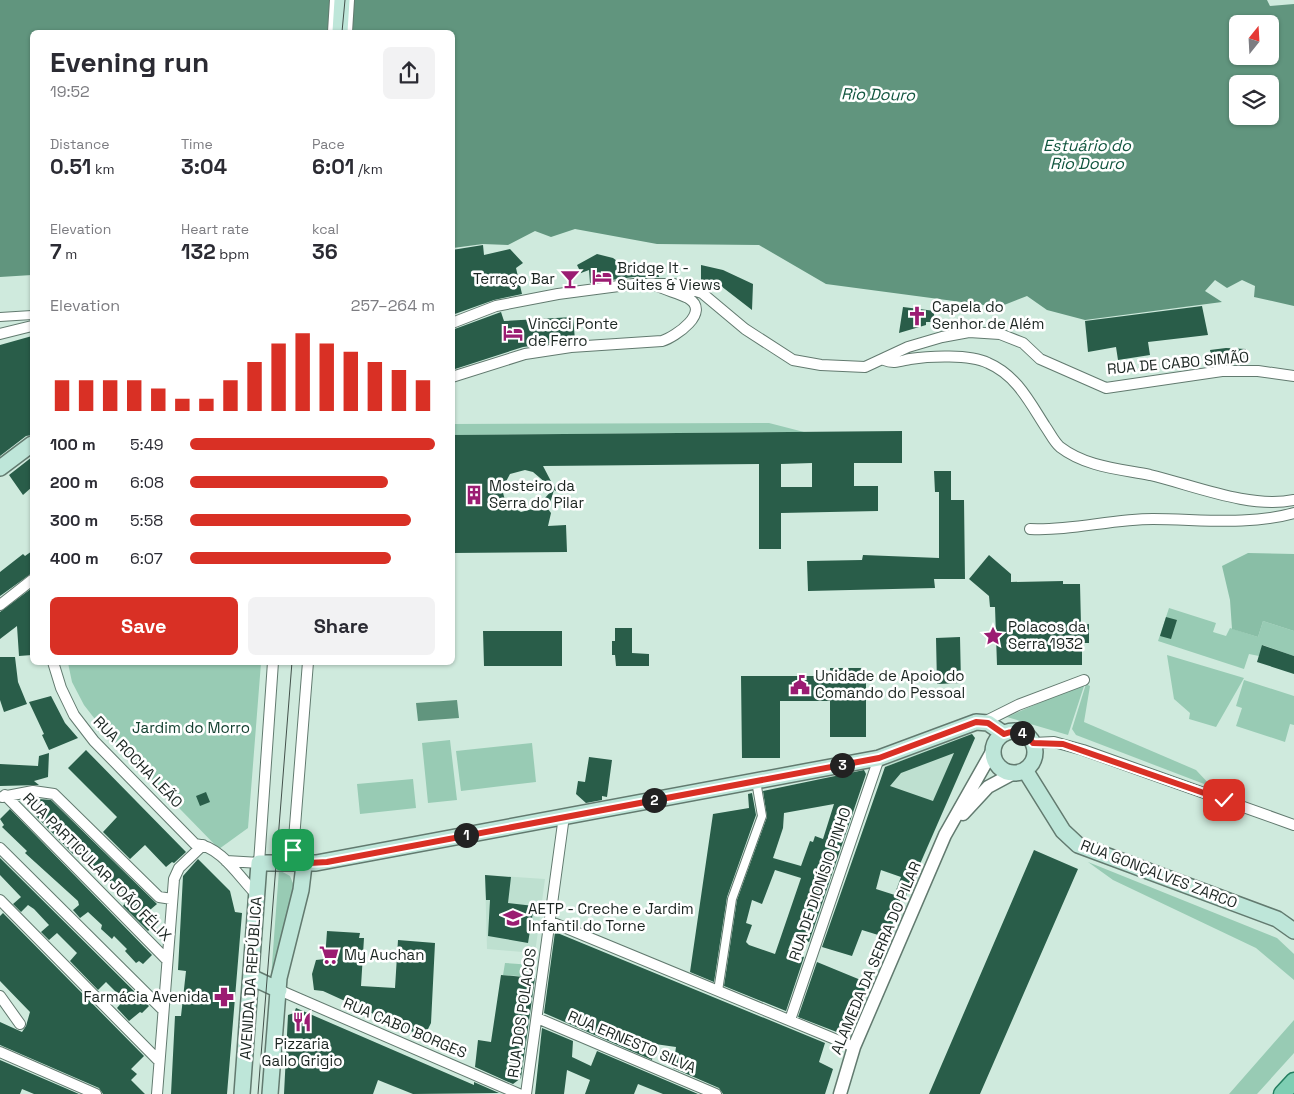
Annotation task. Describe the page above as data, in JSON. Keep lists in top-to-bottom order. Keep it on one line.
{"streets":{"main road":["RUA GONÇALVES ZARCO","AVENIDA DA REPÚBLICA"],"street":["RUA DE CABO SIMÃO","RUA ROCHA LEÃO","RUA PARTICULAR JOÃO FÉLIX","RUA DE DIONÍSIO PINHO","ALAMEDA DA SERRA DO PILAR","RUA DOS POLACOS","RUA CABO BORGES","RUA ERNESTO SILVA"]},"crossings":[["RUA ROCHA LEÃO","RUA PARTICULAR JOÃO FÉLIX"],["RUA ROCHA LEÃO","AVENIDA DA REPÚBLICA"],["RUA GONÇALVES ZARCO","ALAMEDA DA SERRA DO PILAR"],["AVENIDA DA REPÚBLICA","RUA CABO BORGES"],["RUA DOS POLACOS","RUA ERNESTO SILVA"]],"water":["Rio Douro","Estuário do Rio Douro"],"parks":["Jardim do Morro"],"places":{"hotel":["Bridge It - Suites & Views","Vincci Ponte de Ferro"],"bar":["Terraço Bar"],"church":["Capela do Senhor de Além"],"building":["Mosteiro da Serra do Pilar"],"place":["Polacos da Serra 1932"],"public building":["Unidade de Apoio do Comando do Pessoal"],"school or university":["AETP - Creche e Jardim Infantil do Torne"],"supermarket":["My Auchan"],"pharmacy":["Farmácia Avenida"],"restaurant":["Pizzaria Gallo Grigio"]},"north":"top","page":{"heading":["Evening run","19:52"],"stats":[["Distance","0.51 km"],["Time","3:04"],["Pace","6:01 /km"],["Elevation","7 m"],["Heart rate","132 bpm"],["kcal","36"]],"chart":["Elevation","257–264 m"],"list":[{"name":"100 m","note":"5:49"},{"name":"200 m","note":"6:08"},{"name":"300 m","note":"5:58"},{"name":"400 m","note":"6:07"}],"buttons":["Save","Share"],"pins":["4","3","2","1"]}}
